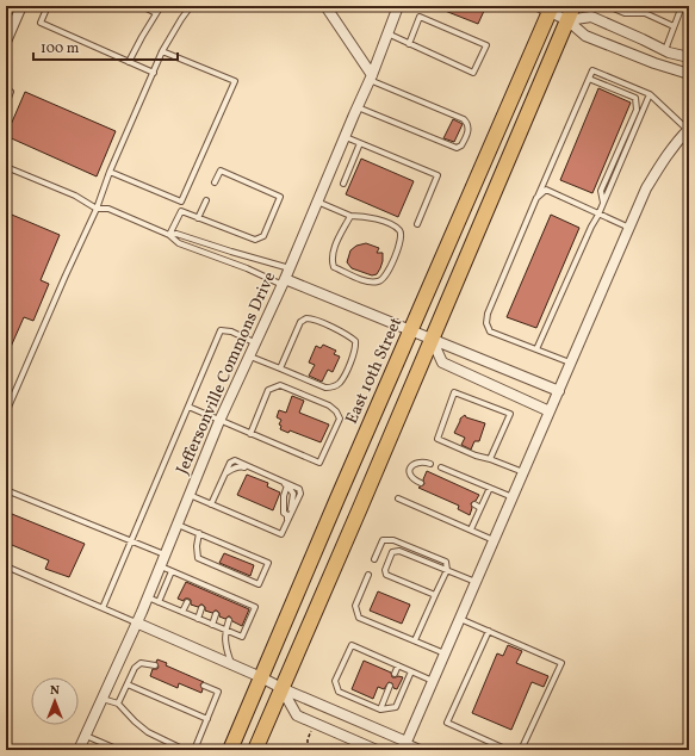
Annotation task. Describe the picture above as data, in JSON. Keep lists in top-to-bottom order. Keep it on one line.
{"streets":{"main road":["East 10th Street"],"street":["Jeffersonville Commons Drive"]},"scale_bar":"100 m","north":"top"}
